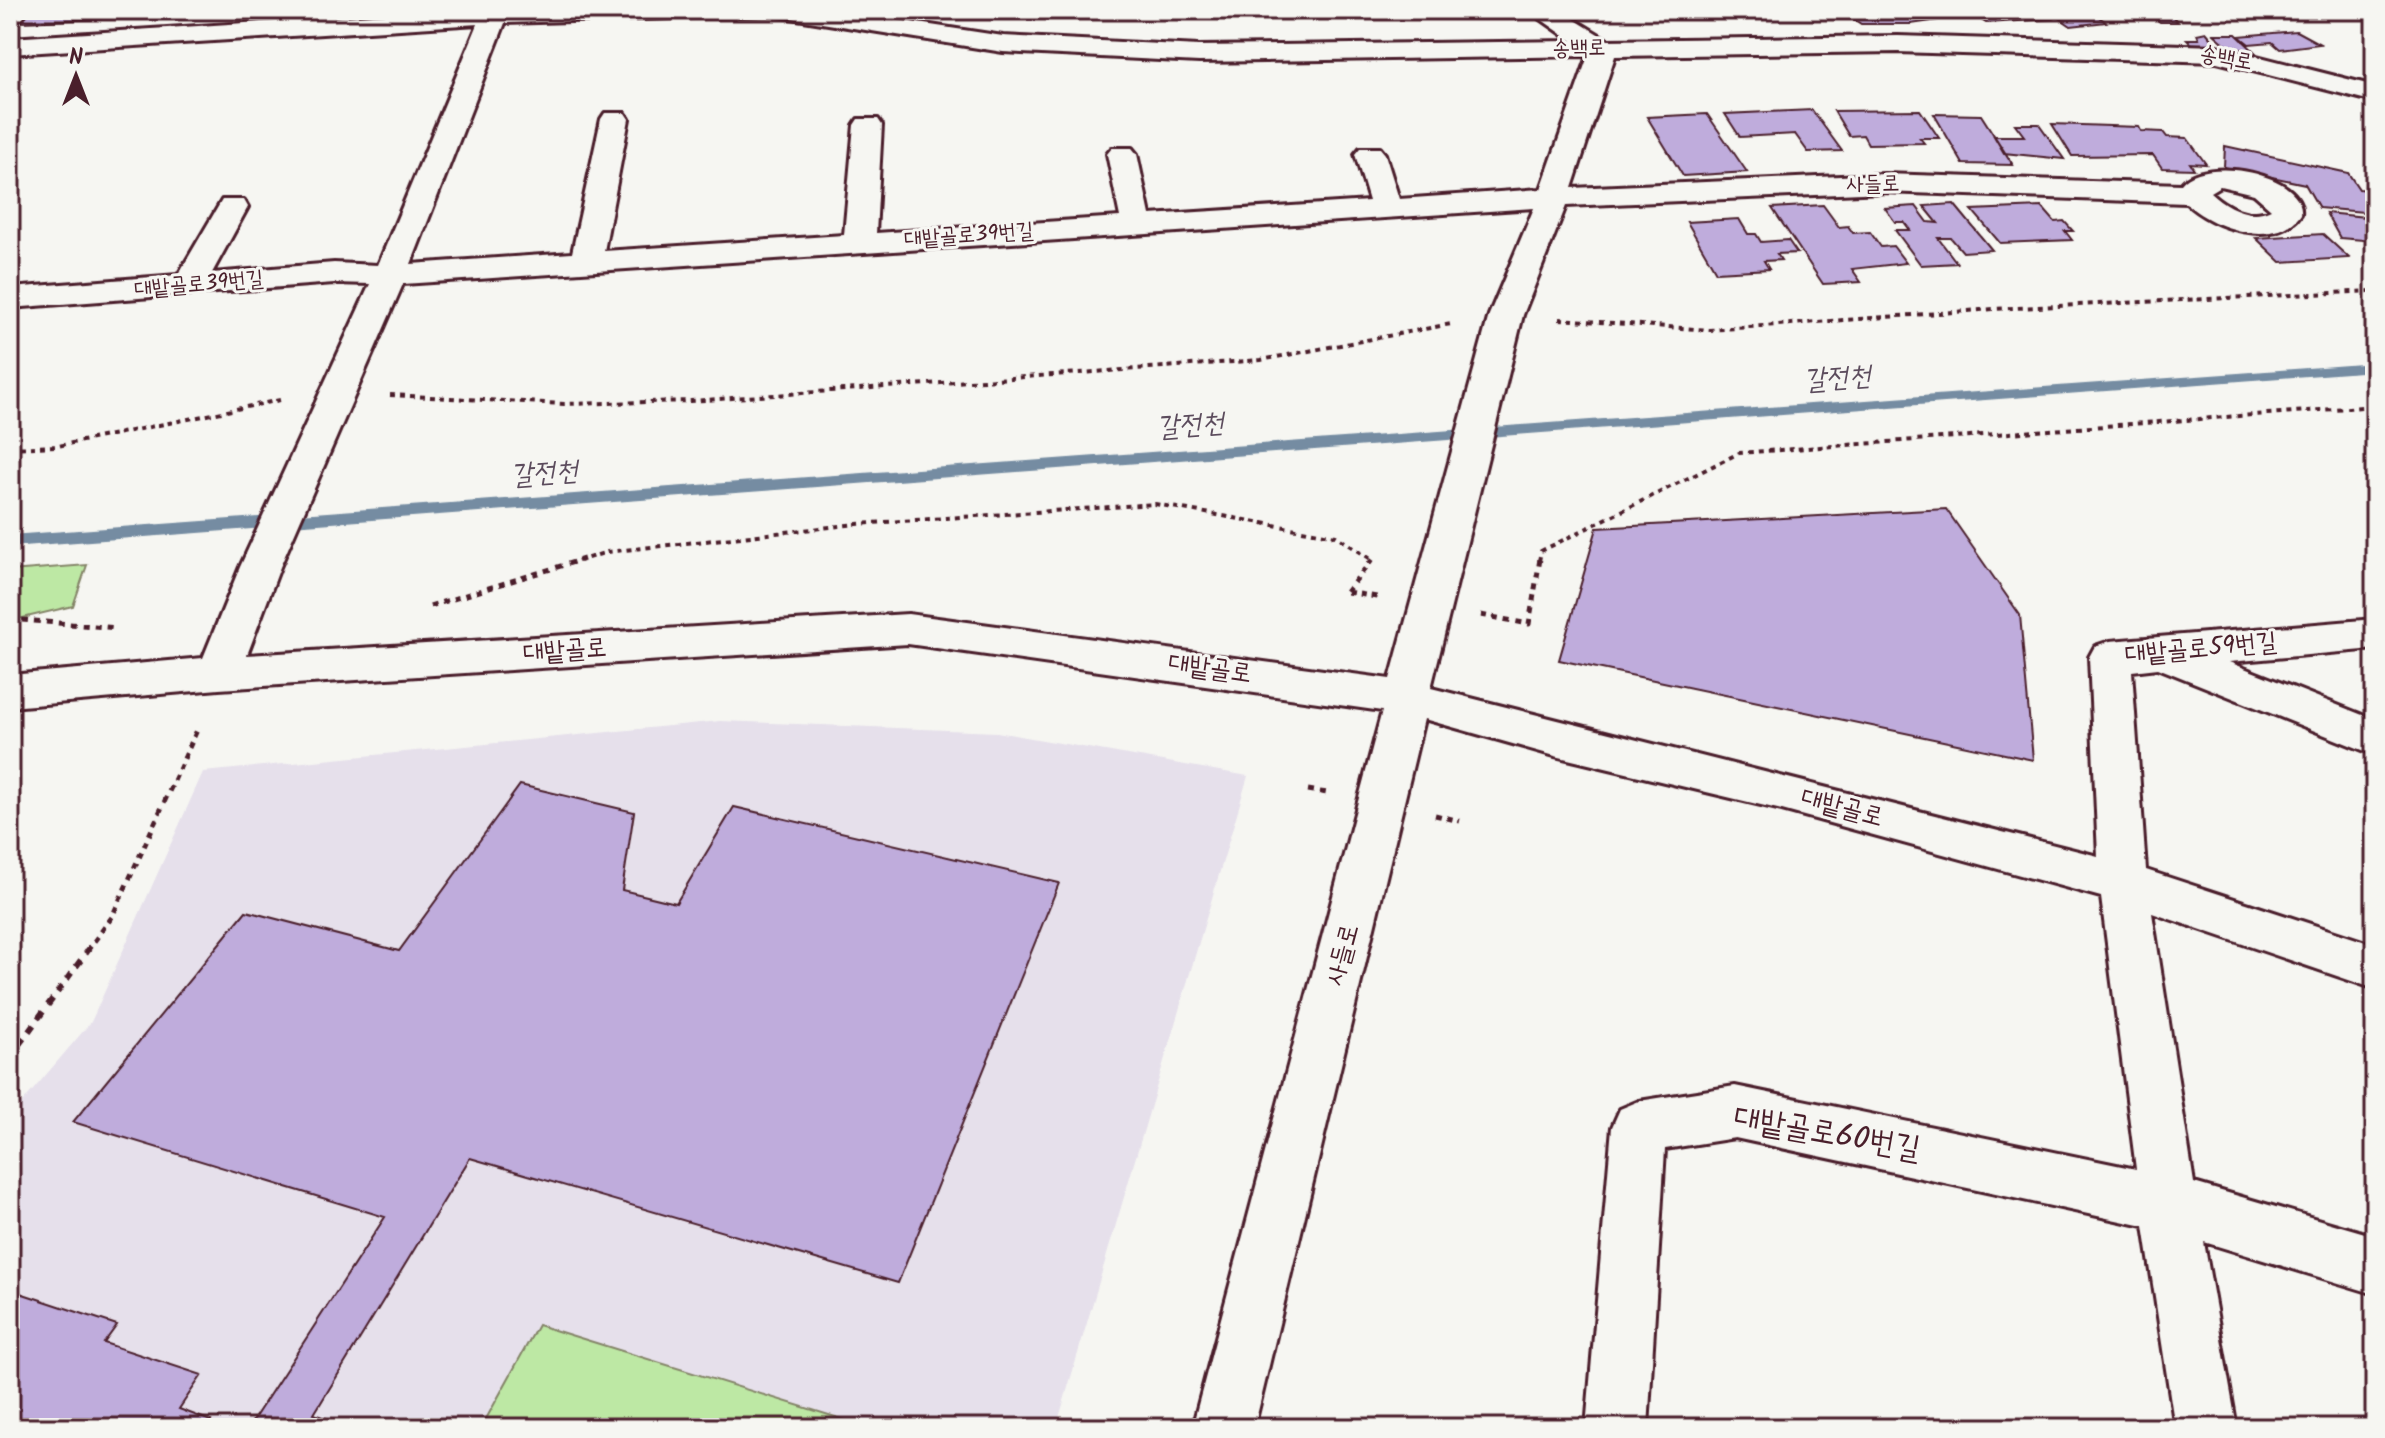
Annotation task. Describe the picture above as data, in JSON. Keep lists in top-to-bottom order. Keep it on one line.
{"streets":{"street":["송백로","사들로","대밭골로39번길","대밭골로59번길","대밭골로","대밭골로60번길"]},"crossings":[["사들로","대밭골로39번길"],["사들로","대밭골로"],["대밭골로59번길","대밭골로"]],"water":["갈전천"],"north":"top"}
